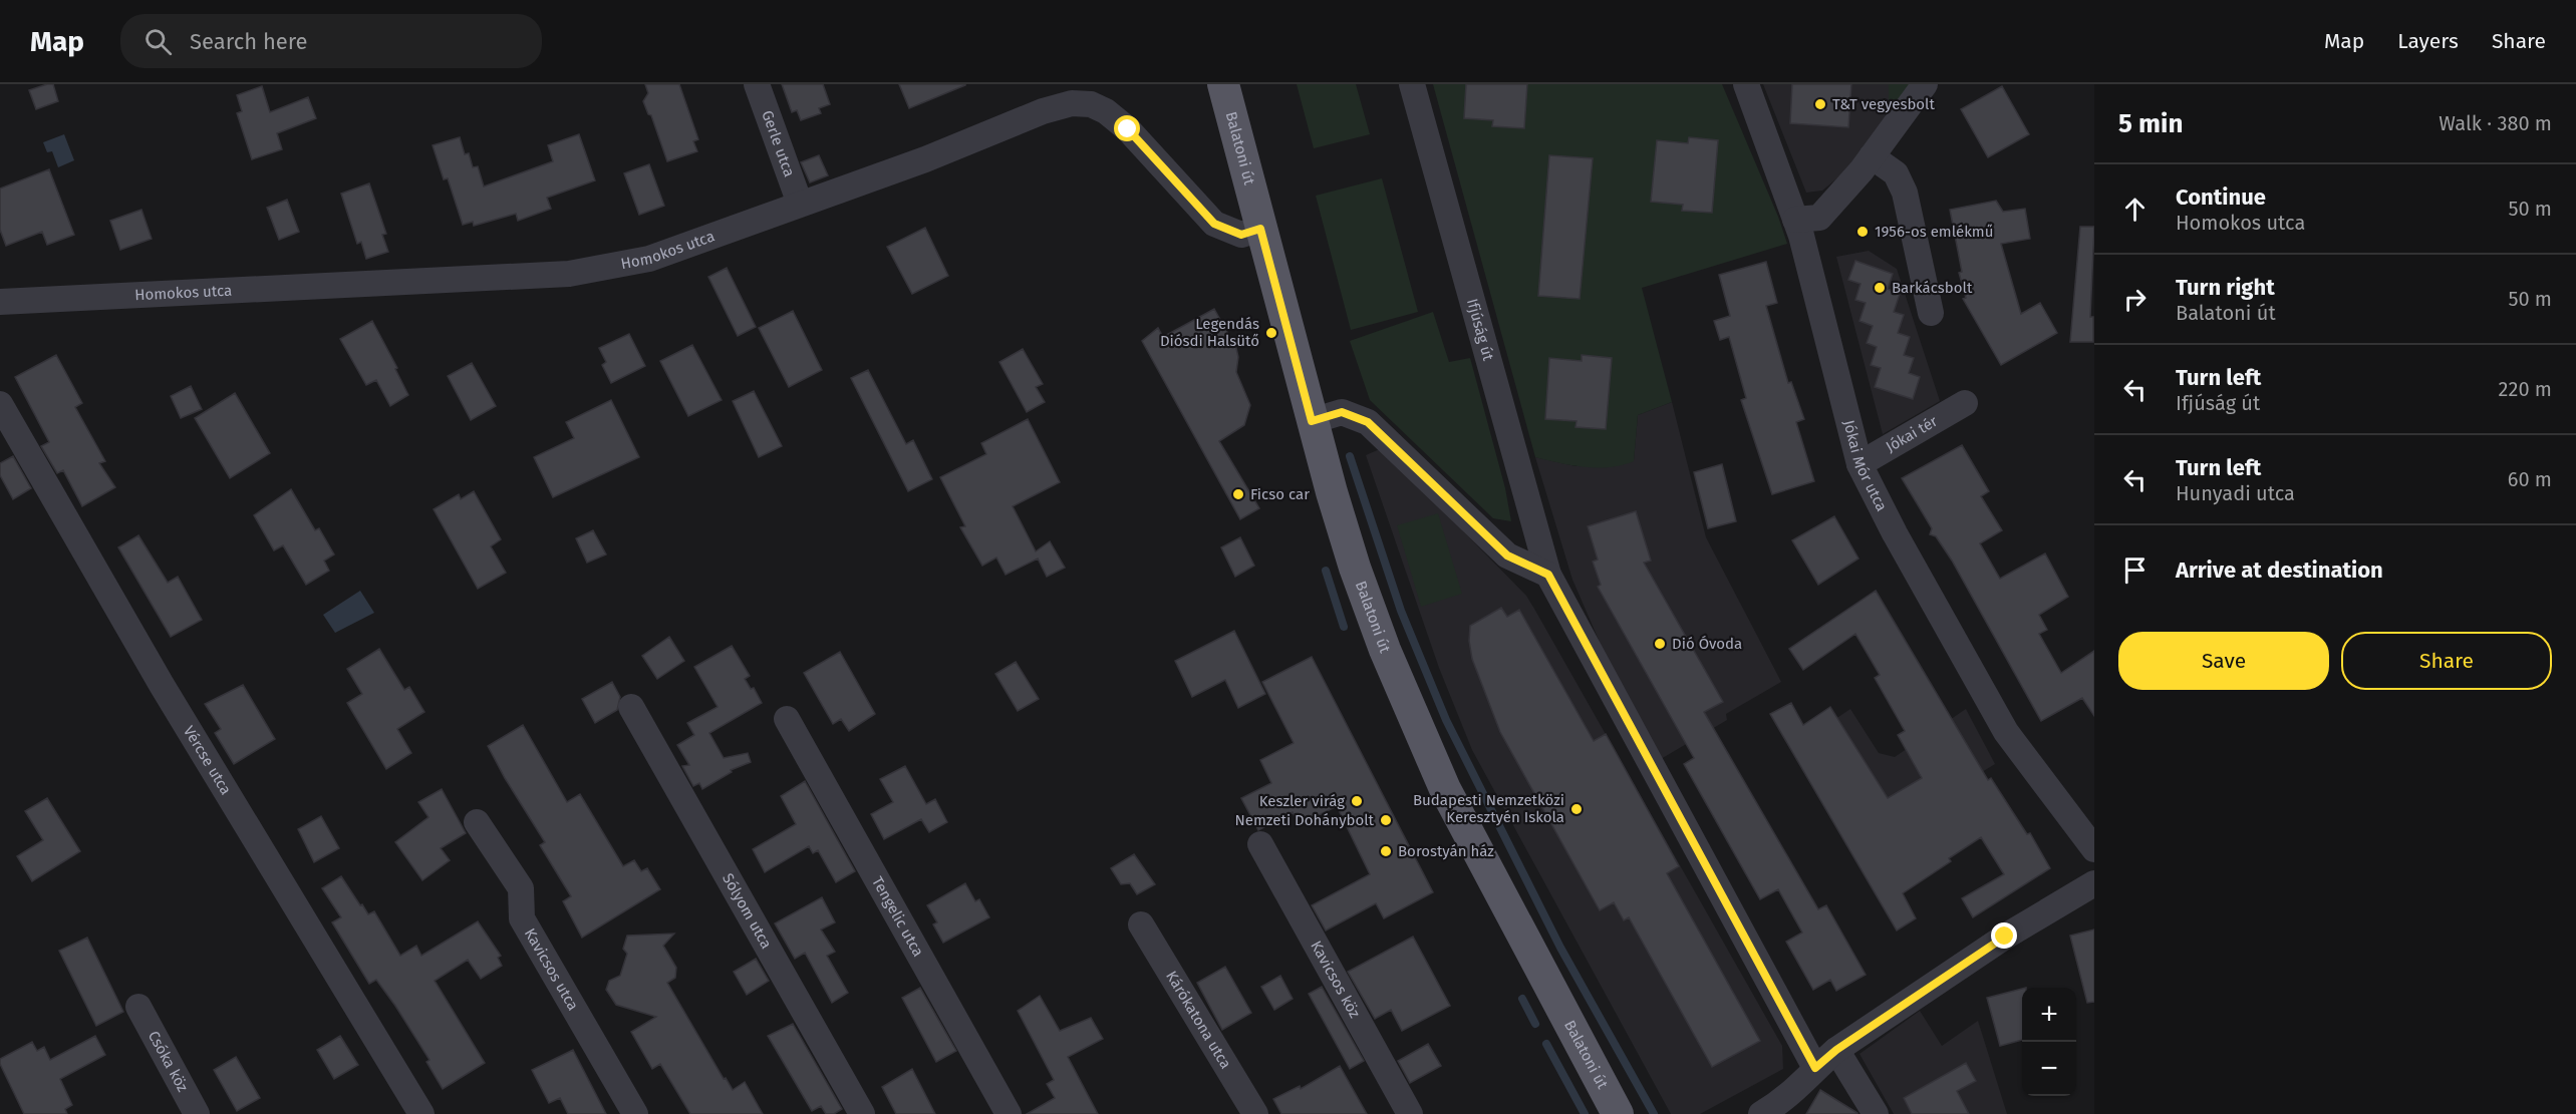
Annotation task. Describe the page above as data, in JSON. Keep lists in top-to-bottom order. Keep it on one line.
{"streets":{"main road":["Balatoni út"],"street":["Gerle utca","Homokos utca","Ifjúság út","Jókai tér","Jókai Mór utca","Vércse utca","Sólyom utca","Tengelic utca","Kavicsos utca","Kavicsos köz","Kárókatona utca","Csóka köz"]},"crossings":[["Gerle utca","Homokos utca"],["Balatoni út","Homokos utca"],["Jókai tér","Jókai Mór utca"]],"places":["T&T vegyesbolt","1956-os emlékmű","Barkácsbolt","Legendás Diósdi Halsütő","Ficso car","Dió Óvoda","Keszler virág","Budapesti Nemzetközi Keresztyén Iskola","Nemzeti Dohánybolt","Borostyán ház"],"page":{"header":"Map","search":"Search here","nav":["Map","Layers","Share"],"heading":["5 min","Walk · 380 m"],"list":[["Continue","Homokos utca","50 m"],["Turn right","Balatoni út","50 m"],["Turn left","Ifjúság út","220 m"],["Turn left","Hunyadi utca","60 m"],"Arrive at destination"],"buttons":["Save","Share"],"map_buttons":["+","−"]}}
